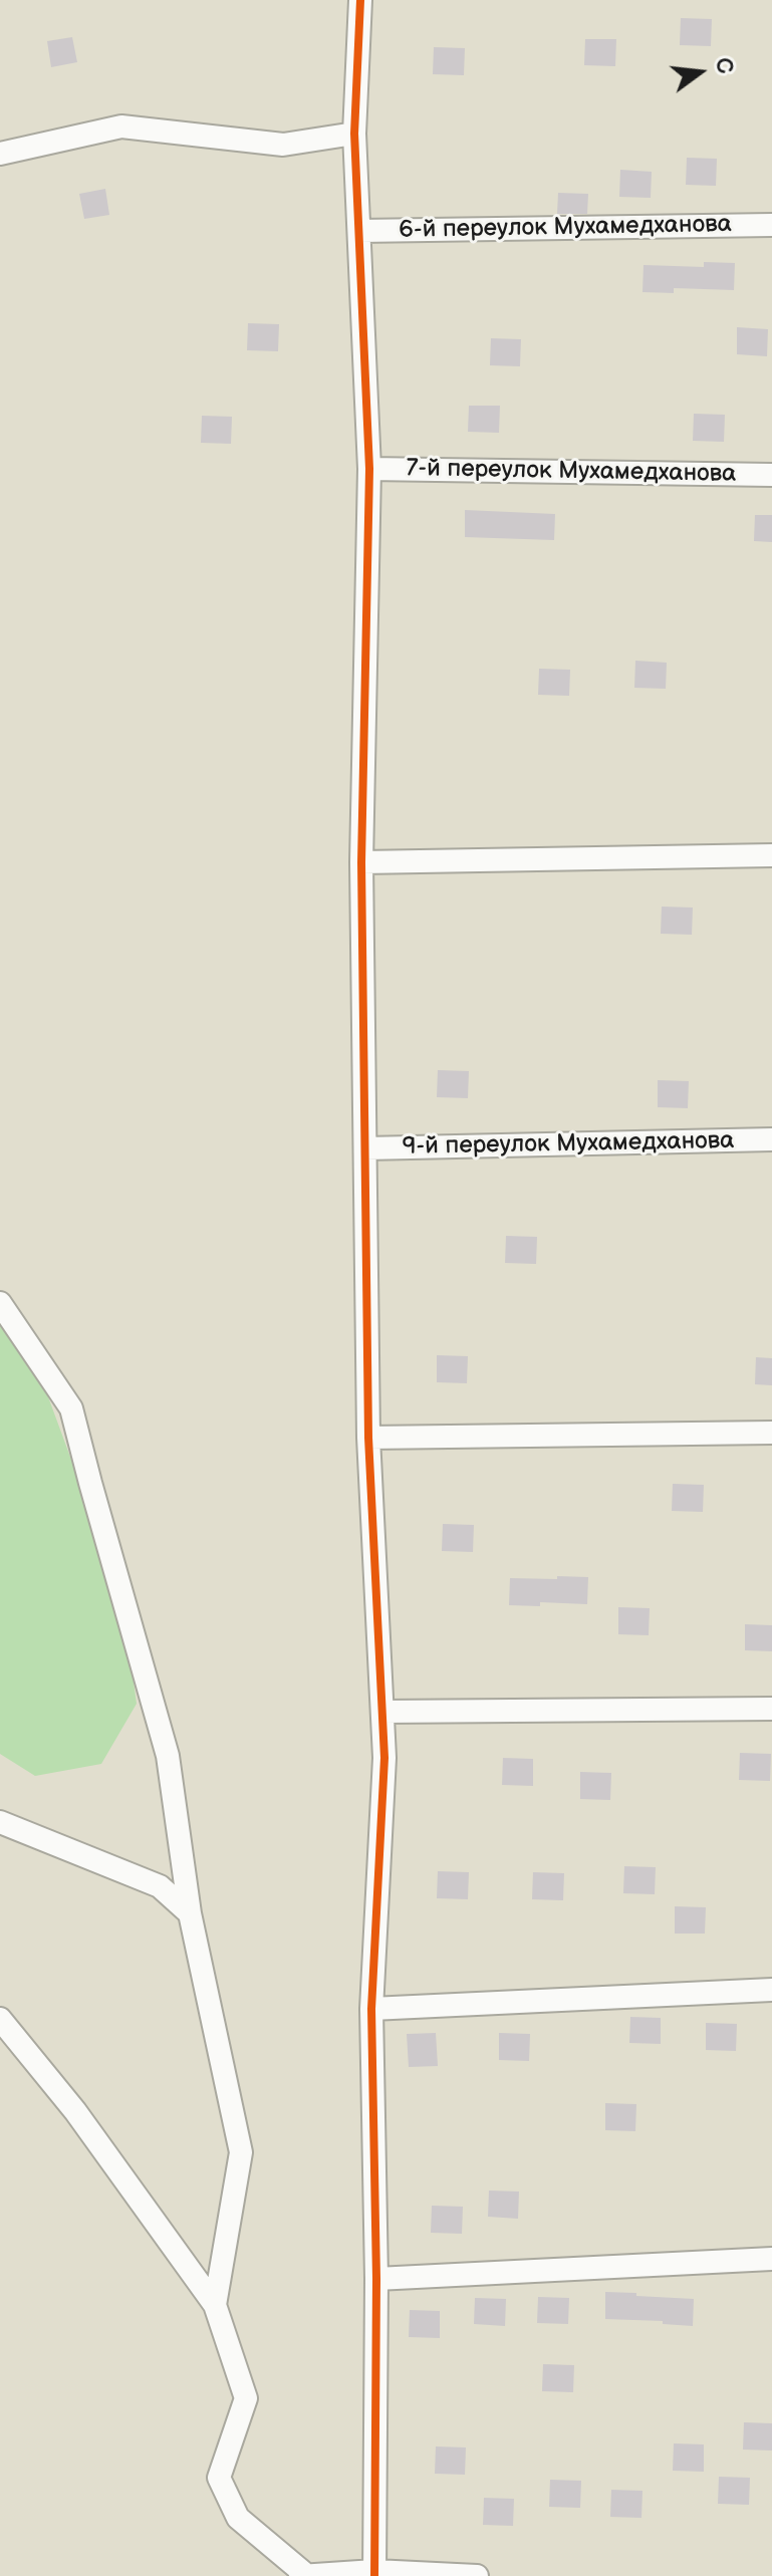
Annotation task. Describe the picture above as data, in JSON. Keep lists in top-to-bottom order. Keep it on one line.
{"streets":{"street":["6-й переулок Мухамедханова","7-й переулок Мухамедханова","9-й переулок Мухамедханова"]},"north":"right"}
